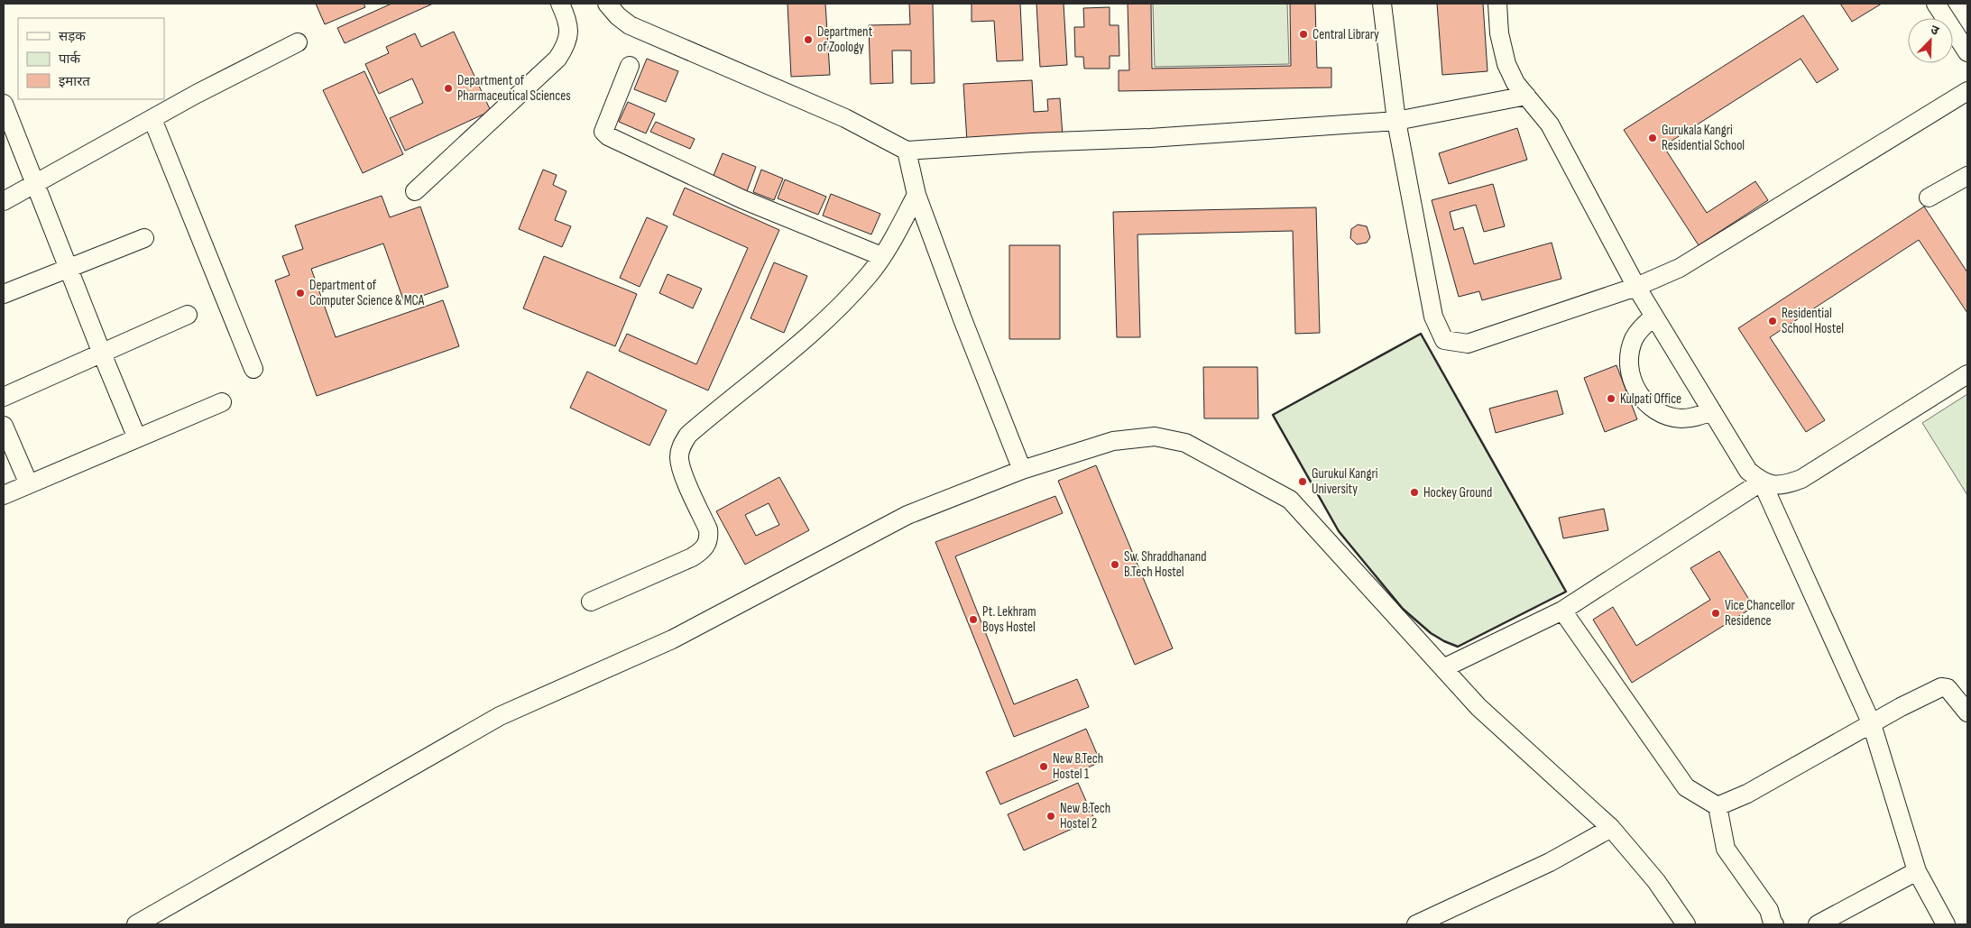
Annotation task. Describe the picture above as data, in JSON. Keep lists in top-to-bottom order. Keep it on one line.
{"places":["Central Library","Department of Zoology","Department of Pharmaceutical Sciences","Gurukala Kangri Residential School","Department of Computer Science & MCA","Residential School Hostel","Kulpati Office","Gurukul Kangri University","Hockey Ground","Sw. Shraddhanand B.Tech Hostel","Vice Chancellor Residence","Pt. Lekhram Boys Hostel","New B.Tech Hostel 1","New B.Tech Hostel 2"],"legend":["सड़क","पार्क","इमारत"],"north":"top right"}
